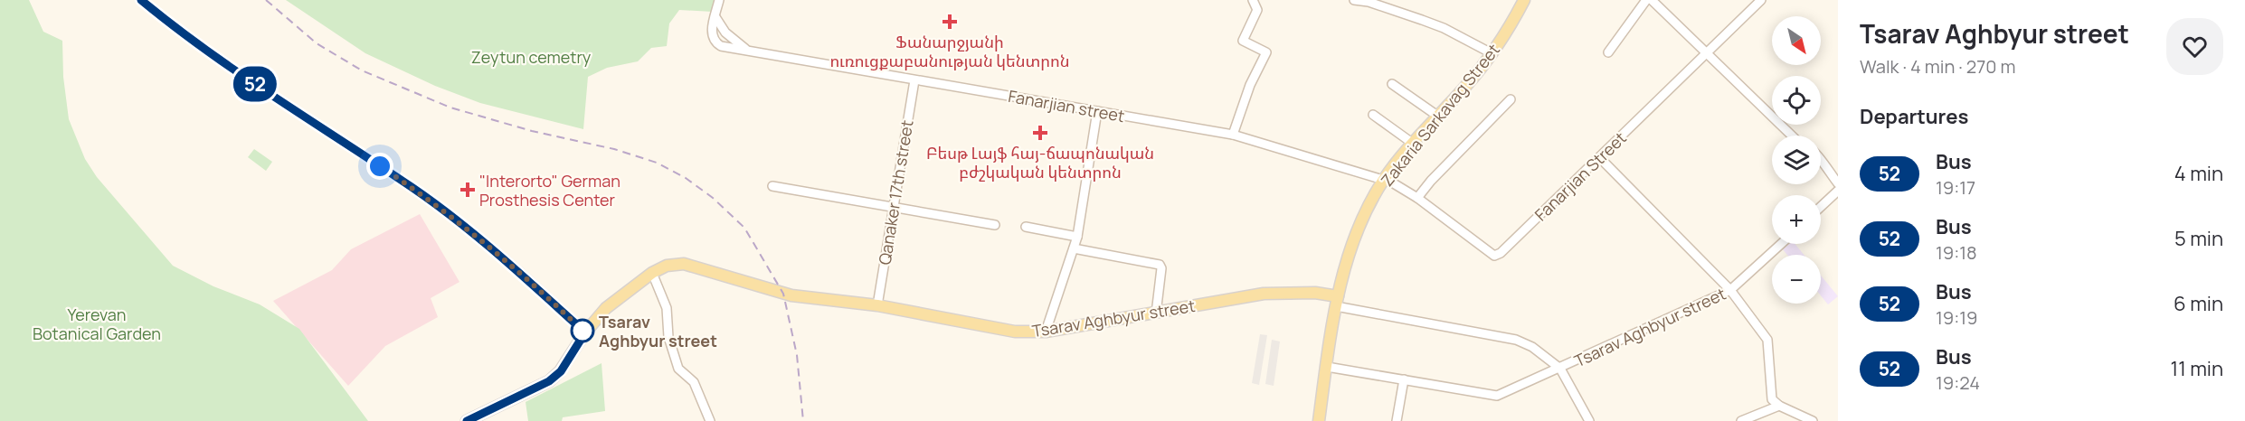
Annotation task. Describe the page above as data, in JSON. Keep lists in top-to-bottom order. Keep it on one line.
{"streets":{"main road":["Zakaria Sarkavag Street","Tsarav Aghbyur street"],"street":["Fanarjian street","Fanarjian Street","Qanaker 17th street"]},"crossings":[["Fanarjian street","Zakaria Sarkavag Street"],["Fanarjian street","Fanarjian Street"],["Fanarjian street","Qanaker 17th street"],["Zakaria Sarkavag Street","Fanarjian Street"],["Zakaria Sarkavag Street","Tsarav Aghbyur street"],["Qanaker 17th street","Tsarav Aghbyur street"]],"parks":["Zeytun cemetry","Yerevan Botanical Garden"],"places":{"health":["Ֆանարջյանի ուռուցքաբանության կենտրոն","Բեսթ Լայֆ հայ-ճապոնական բժշկական կենտրոն","\"Interorto\" German Prosthesis Center"],"other":["Tsarav Aghbyur street"]},"lines":["bus line 52"],"north":"bottom right","page":{"on_map":"52","heading":[["Tsarav Aghbyur street","Walk · 4 min · 270 m"],"Departures"],"map_buttons":["+","−"],"list":[{"mark":"52","name":"Bus","note":"19:17","value":"4 min"},{"mark":"52","name":"Bus","note":"19:18","value":"5 min"},{"mark":"52","name":"Bus","note":"19:19","value":"6 min"},{"mark":"52","name":"Bus","note":"19:24","value":"11 min"}]}}
